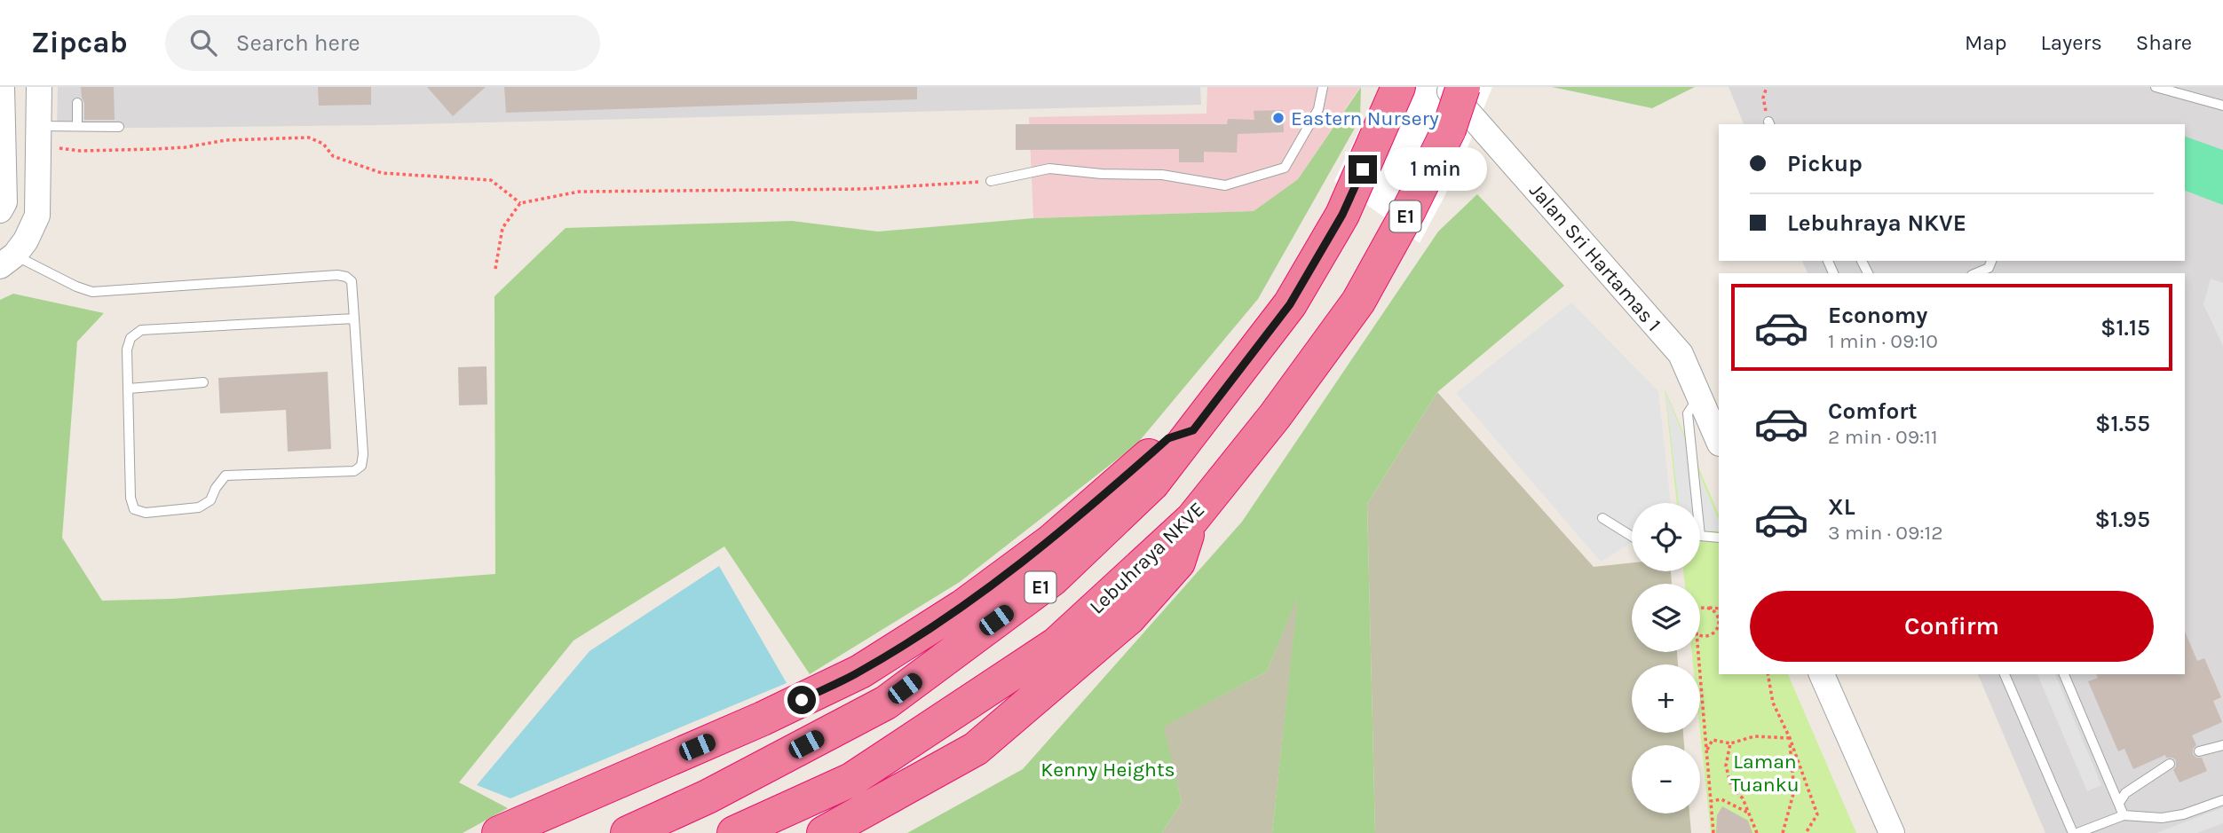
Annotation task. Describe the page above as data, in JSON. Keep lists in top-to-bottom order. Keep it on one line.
{"streets":{"highway":["E1","Lebuhraya NKVE"],"street":["Jalan Sri Hartamas 1"]},"parks":["Laman Tuanku","Kenny Heights"],"places":["Eastern Nursery"],"page":{"header":"Zipcab","search":"Search here","nav":["Map","Layers","Share"],"banner":["Pickup","Lebuhraya NKVE"],"bubble":"1 min","list":[{"name":"Economy","note":"1 min · 09:10","value":"$1.15"},{"name":"Comfort","note":"2 min · 09:11","value":"$1.55"},{"name":"XL","note":"3 min · 09:12","value":"$1.95"}],"map_buttons":["+","−"],"buttons":"Confirm"}}
